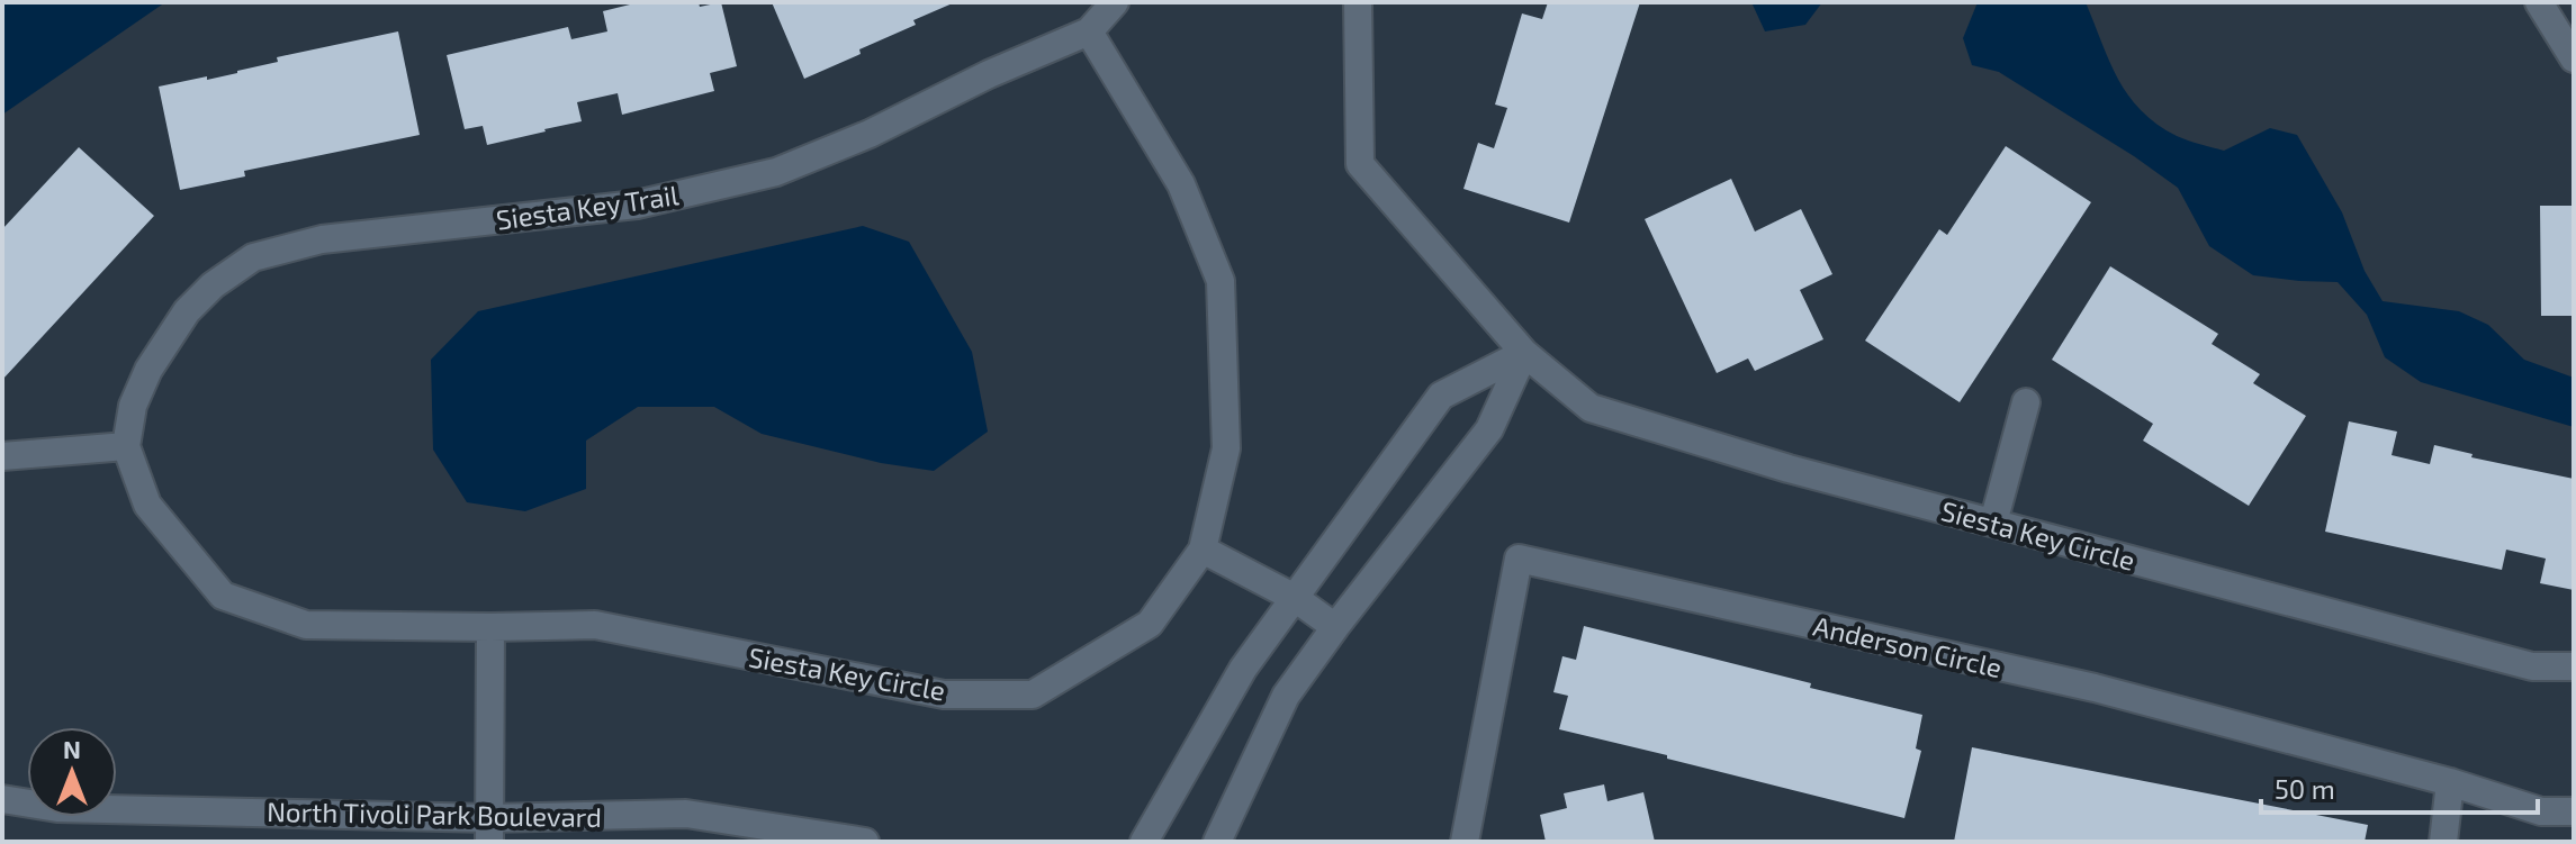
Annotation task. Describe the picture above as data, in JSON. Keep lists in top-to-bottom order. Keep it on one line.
{"streets":{"street":["Siesta Key Trail","Siesta Key Circle","Anderson Circle","North Tivoli Park Boulevard"]},"crossings":[["Siesta Key Trail","Siesta Key Circle"]],"scale_bar":"50 m","north":"top"}
